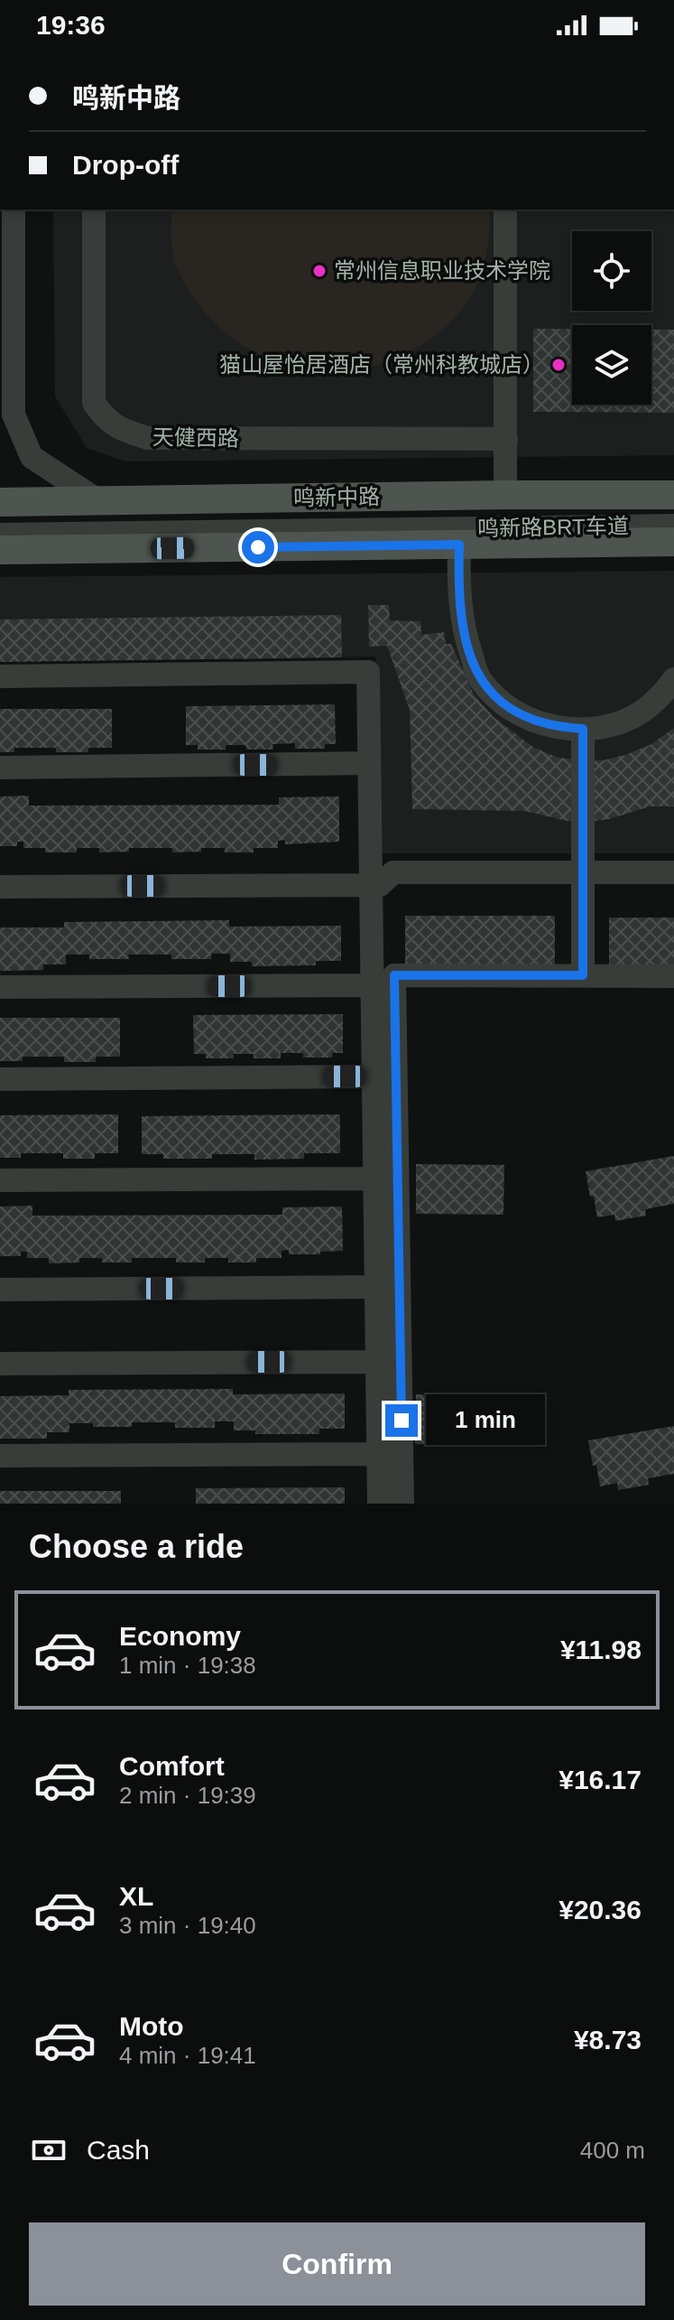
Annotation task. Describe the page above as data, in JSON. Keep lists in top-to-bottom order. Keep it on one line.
{"streets":{"main road":["鸣新中路"],"street":["天健西路","鸣新路BRT车道"]},"places":["常州信息职业技术学院","猫山屋怡居酒店（常州科教城店）"],"page":{"status":"19:36","banner":["鸣新中路","Drop-off"],"bubble":"1 min","heading":"Choose a ride","list":[{"name":"Economy","note":"1 min · 19:38","value":"¥11.98"},{"name":"Comfort","note":"2 min · 19:39","value":"¥16.17"},{"name":"XL","note":"3 min · 19:40","value":"¥20.36"},{"name":"Moto","note":"4 min · 19:41","value":"¥8.73"}],"pay":["Cash","400 m"],"buttons":"Confirm"}}
